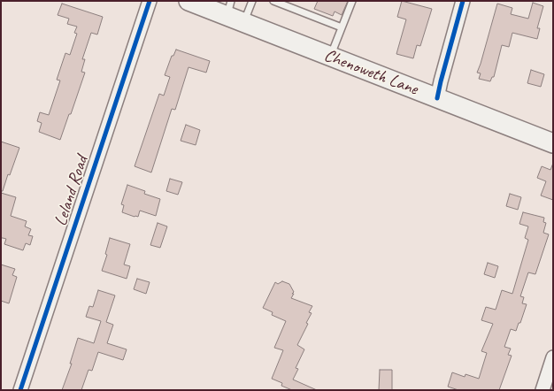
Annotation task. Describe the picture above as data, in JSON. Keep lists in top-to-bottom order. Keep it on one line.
{"streets":{"main road":["Chenoweth Lane"],"street":["Leland Road"]}}
